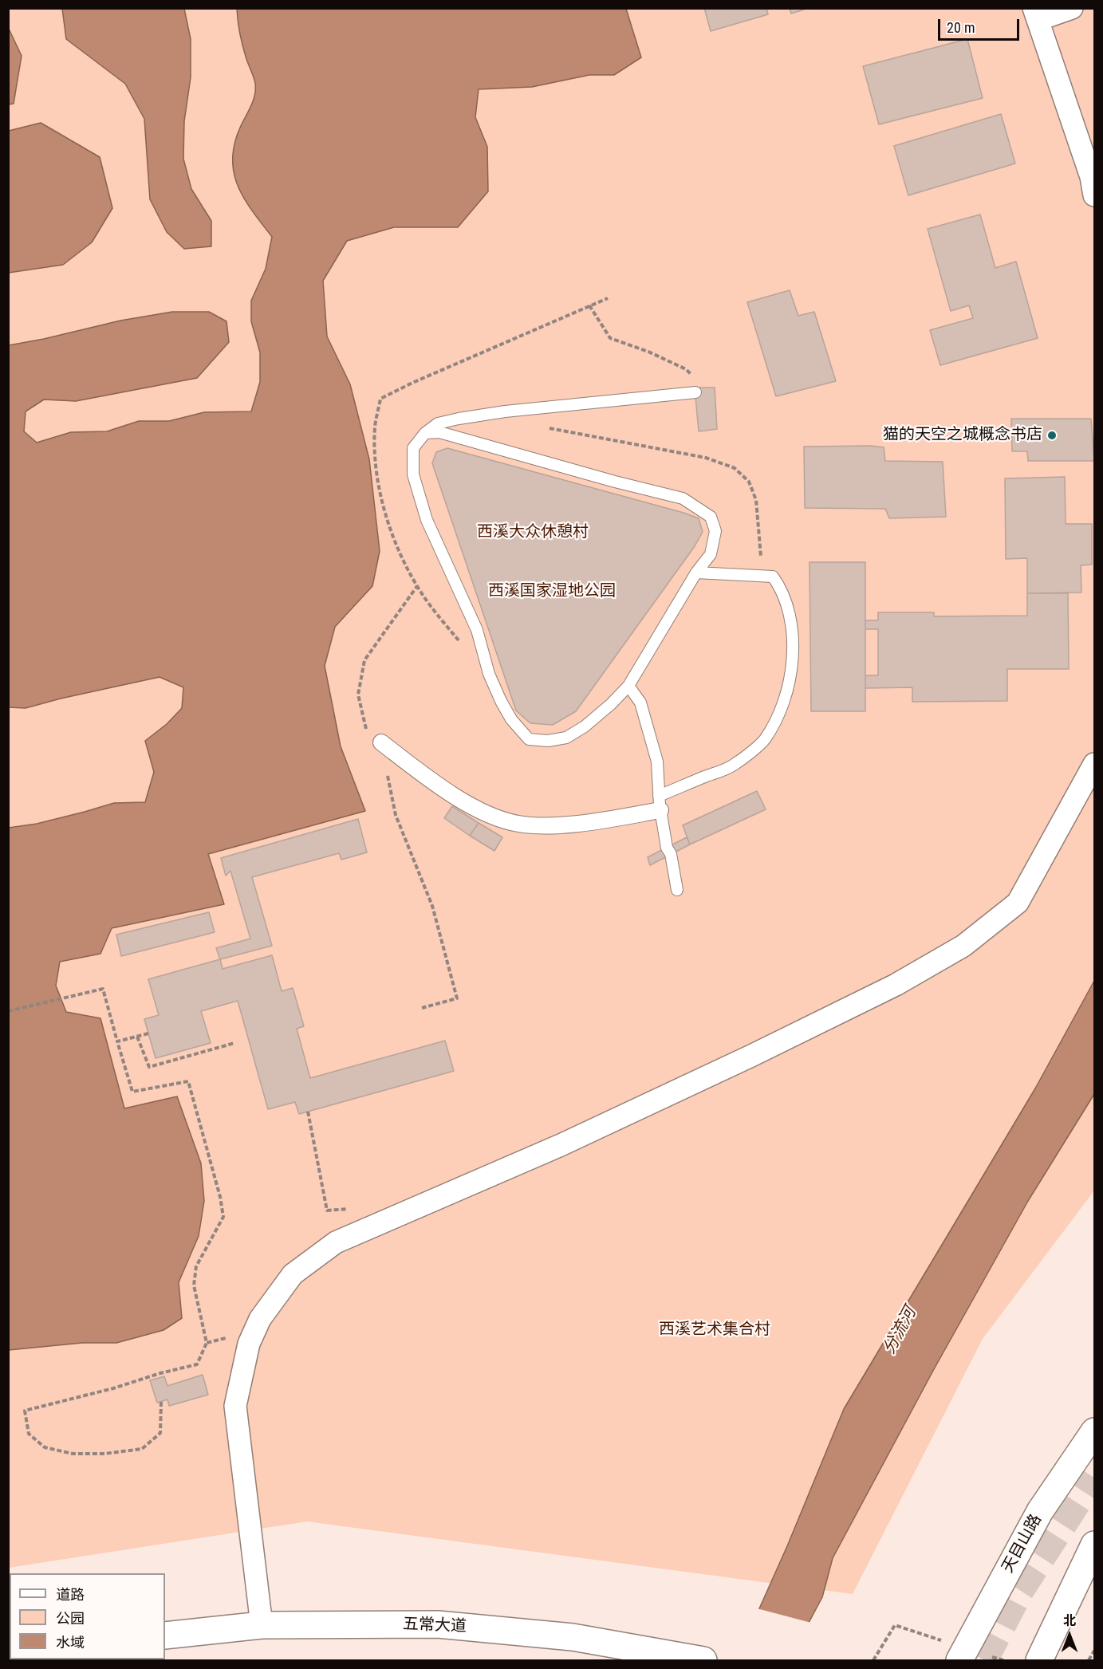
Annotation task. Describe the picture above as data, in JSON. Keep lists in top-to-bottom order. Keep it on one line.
{"streets":{"main road":["天目山路","五常大道"]},"water":["分流河"],"parks":["西溪大众休憩村","西溪国家湿地公园","西溪艺术集合村"],"places":["猫的天空之城概念书店"],"legend":["道路","公园","水域"],"scale_bar":"20 m","north":"top"}
